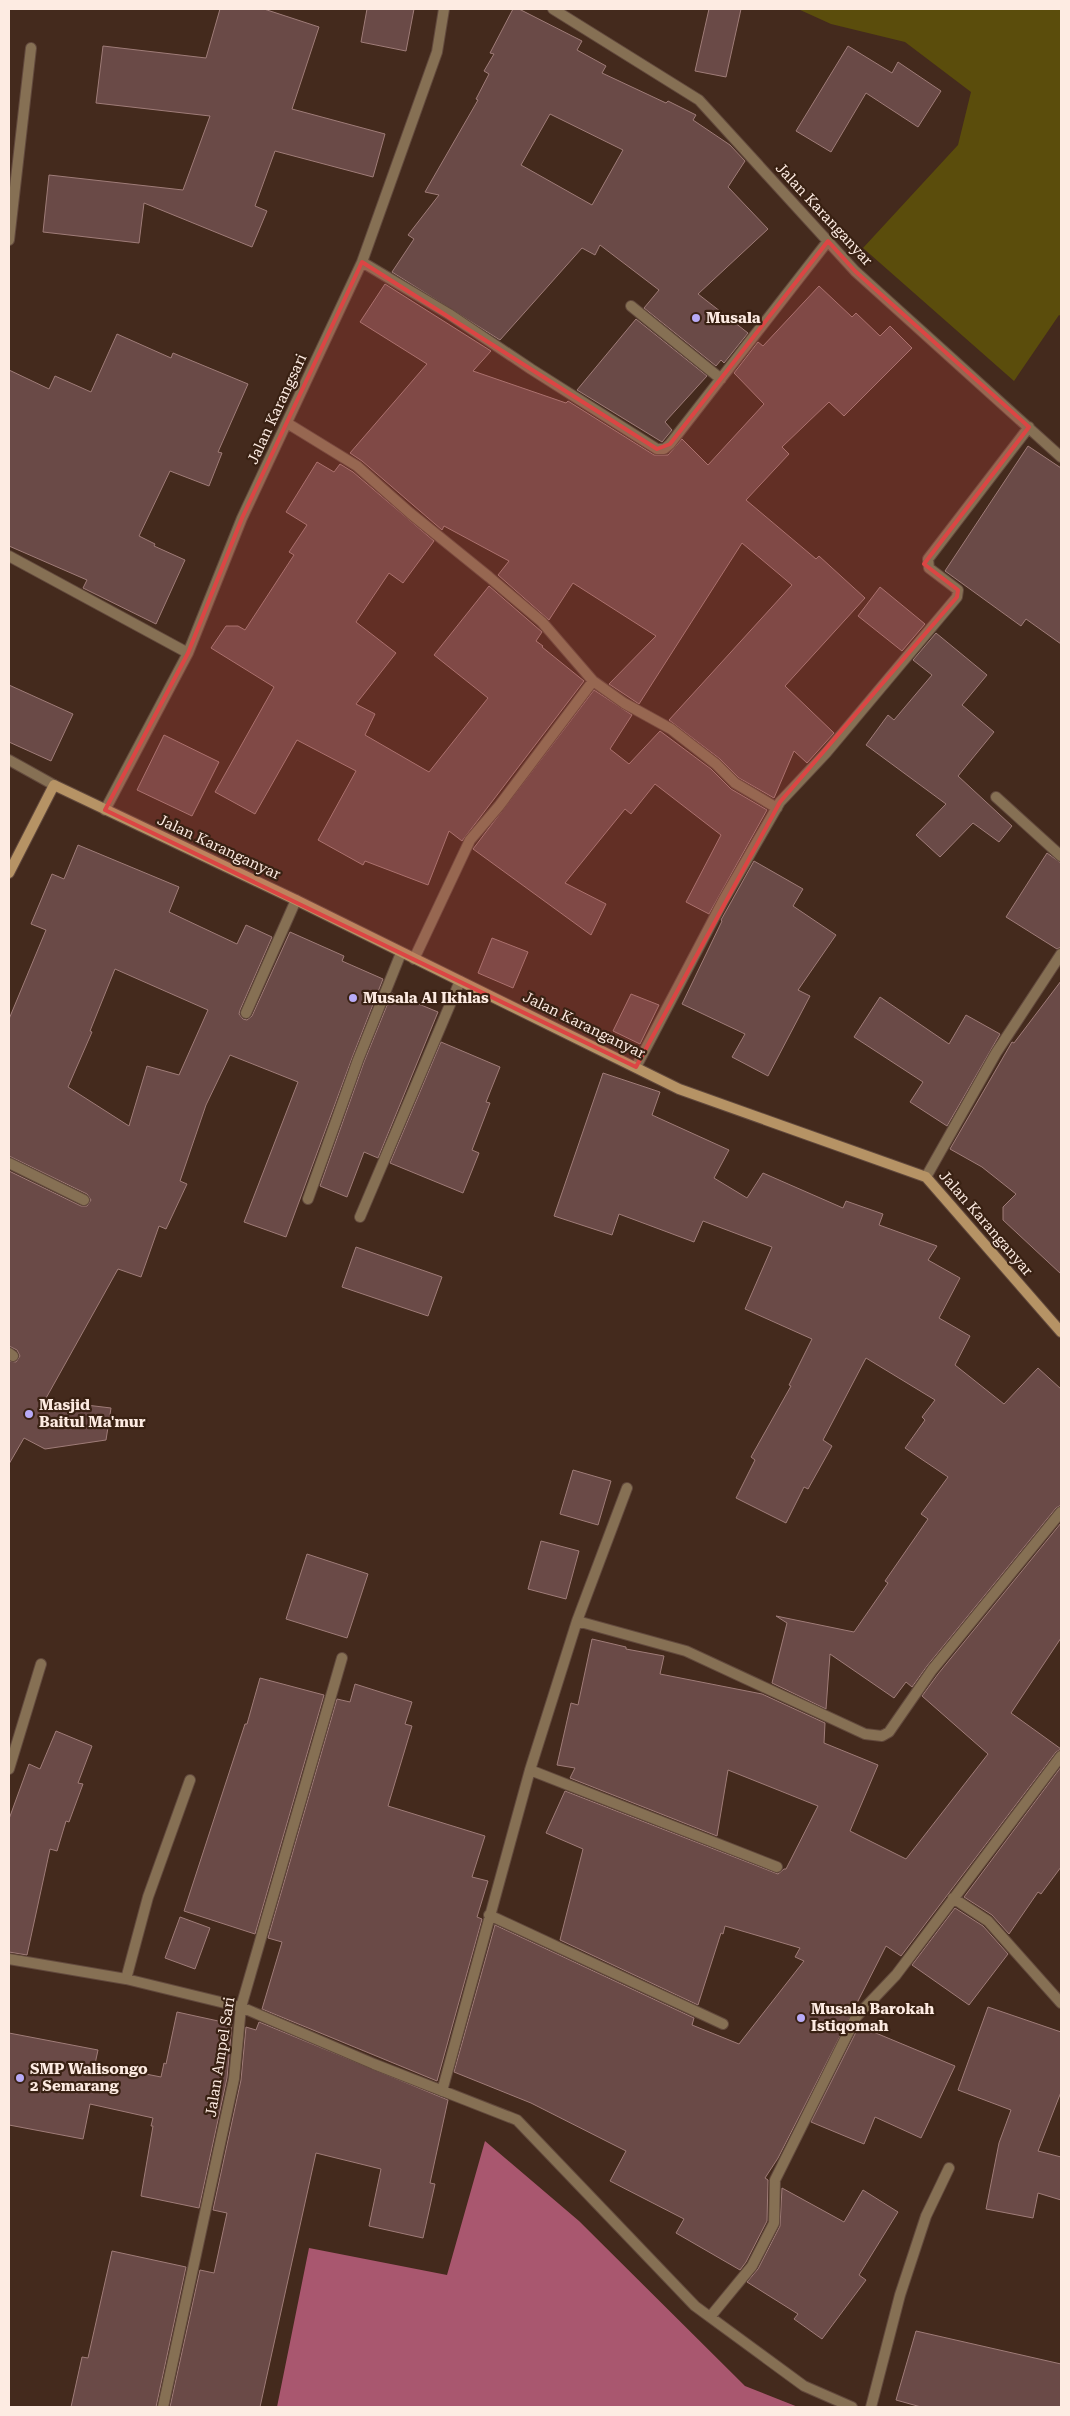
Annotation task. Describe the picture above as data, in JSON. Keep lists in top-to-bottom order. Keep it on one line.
{"streets":{"street":["Jalan Karanganyar","Jalan Karangsari","Jalan Ampel Sari"]},"crossings":[["Jalan Karanganyar","Jalan Karangsari"]],"places":["Musala","Musala Al Ikhlas","Masjid Baitul Ma'mur","Musala Barokah Istiqomah","SMP Walisongo 2 Semarang"]}
